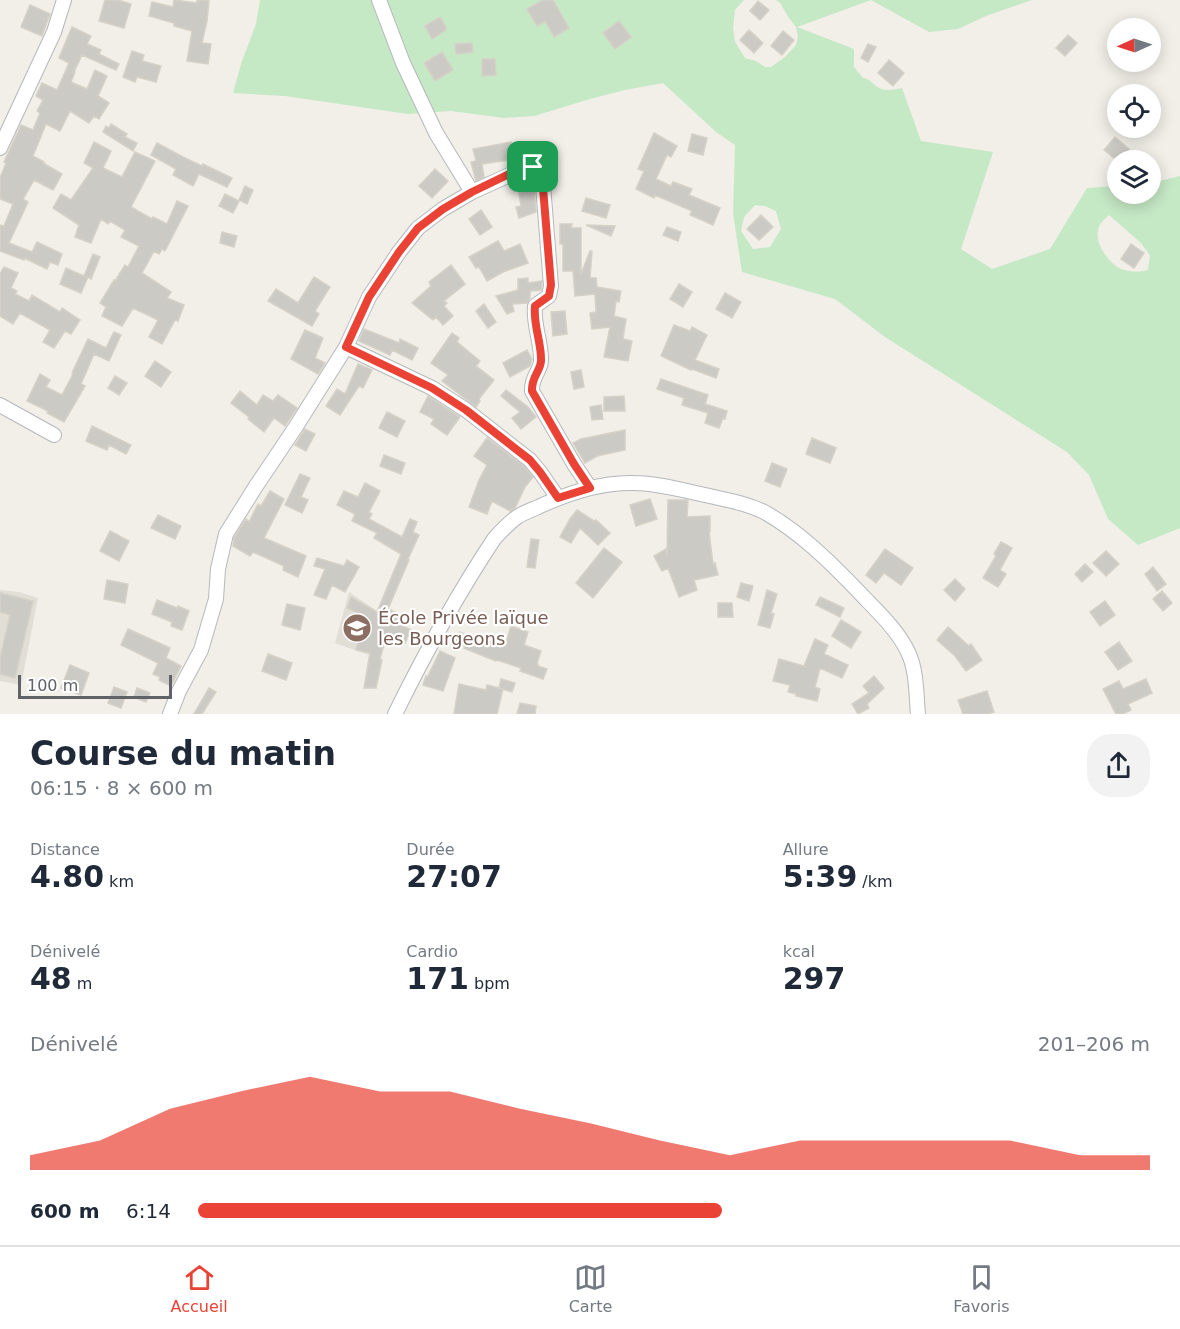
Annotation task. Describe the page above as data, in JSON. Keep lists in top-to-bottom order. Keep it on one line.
{"places":{"school or university":["École Privée laïque les Bourgeons"]},"scale_bar":"100 m","north":"left","page":{"scale":"100 m","heading":["Course du matin","06:15 · 8 × 600 m"],"stats":[["Distance","4.80 km"],["Durée","27:07"],["Allure","5:39 /km"],["Dénivelé","48 m"],["Cardio","171 bpm"],["kcal","297"]],"chart":["Dénivelé","201–206 m"],"list":[{"name":"600 m","note":"6:14"}],"tabs":["Accueil","Carte","Favoris"]}}
